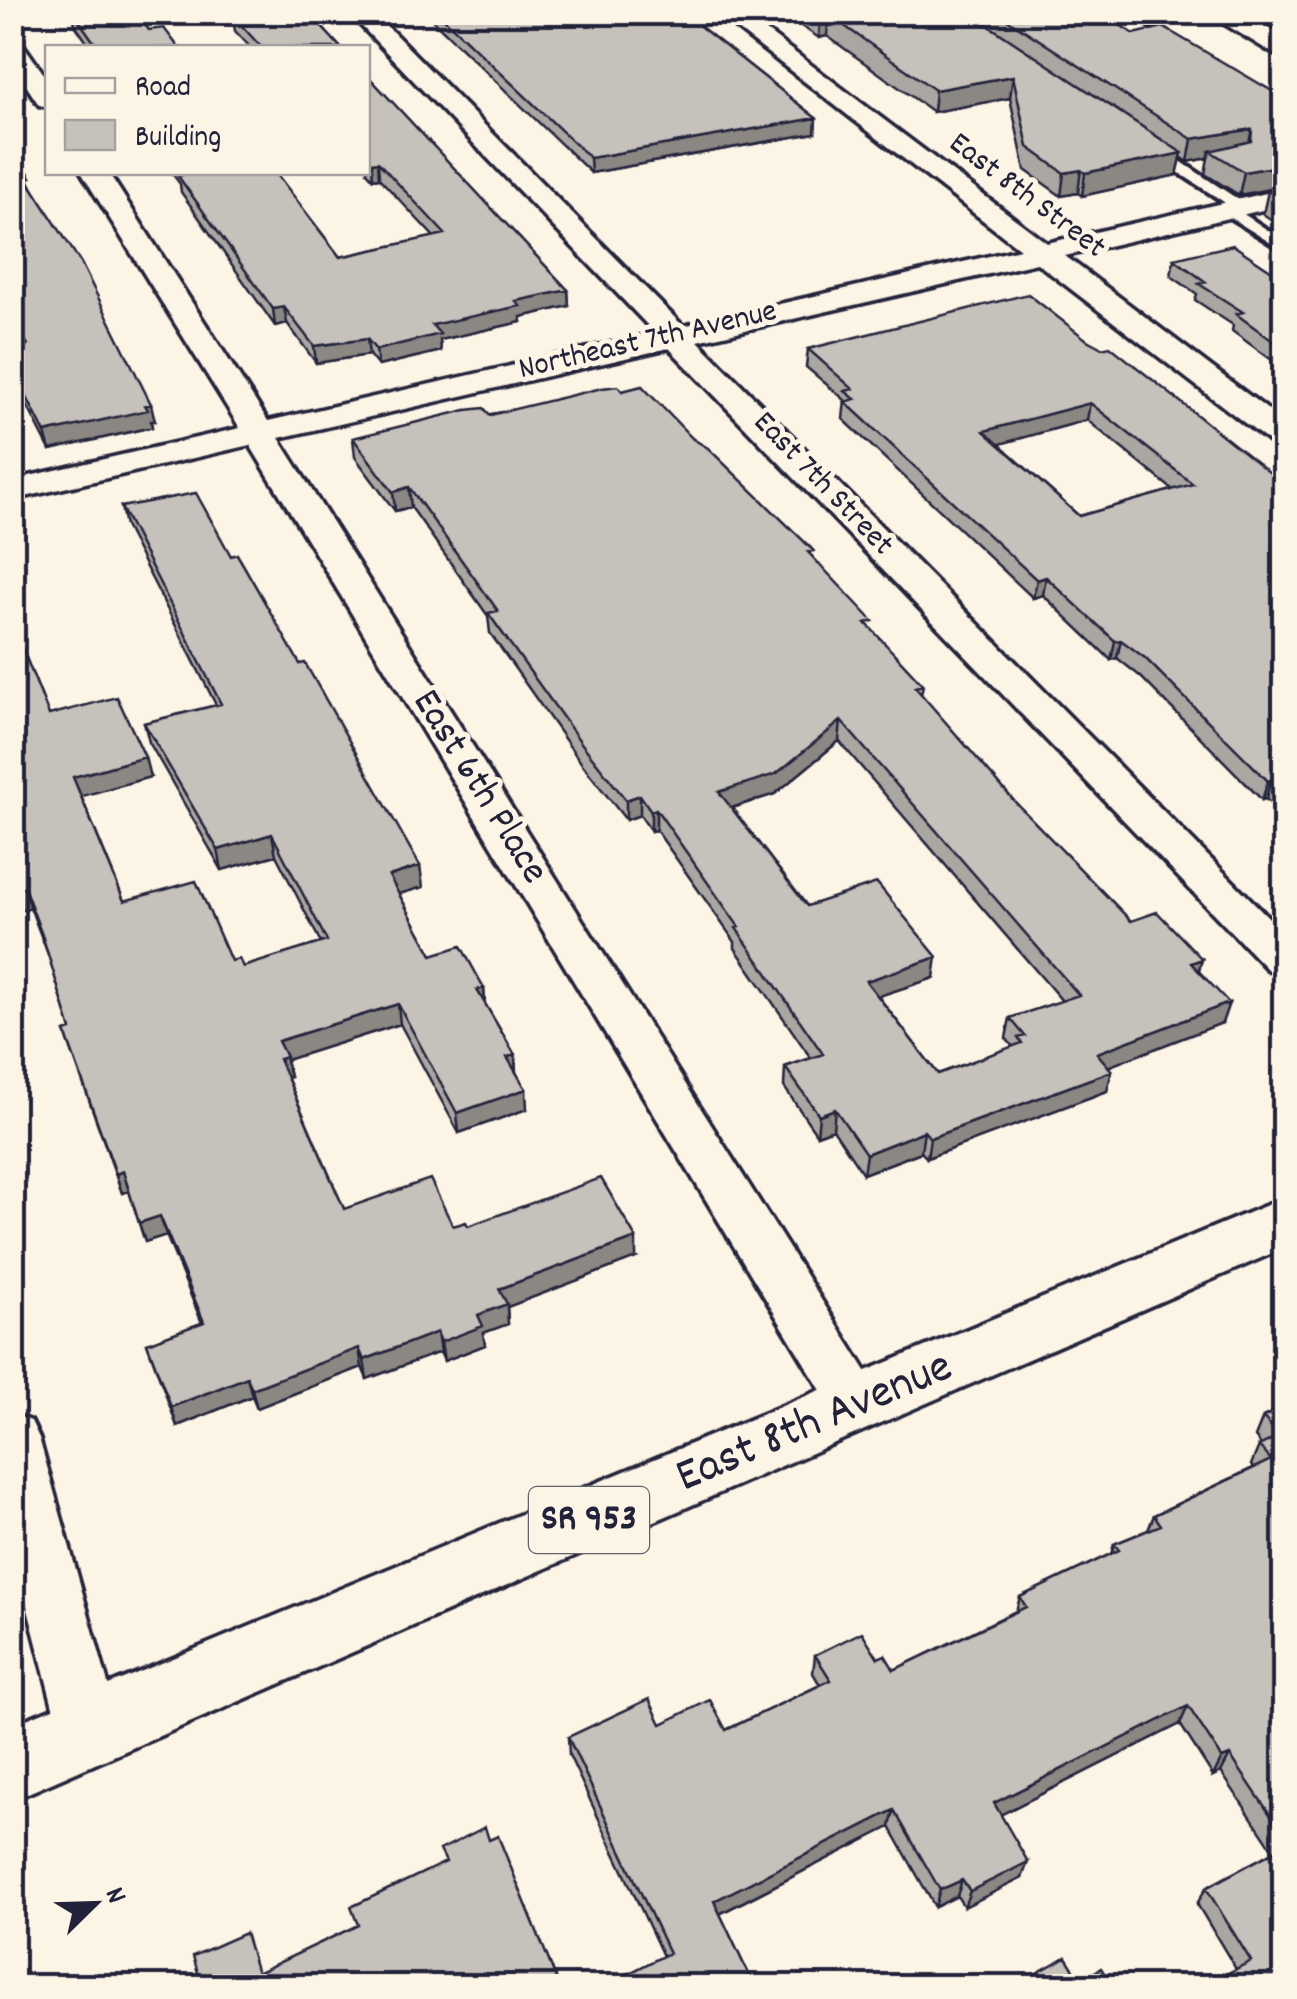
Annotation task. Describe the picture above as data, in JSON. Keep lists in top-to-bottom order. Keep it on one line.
{"streets":{"main road":["East 8th Avenue","SR 953"],"street":["East 8th Street","Northeast 7th Avenue","East 7th Street","East 6th Place"]},"crossings":[["East 8th Street","Northeast 7th Avenue"],["Northeast 7th Avenue","East 7th Street"],["Northeast 7th Avenue","East 6th Place"],["East 6th Place","East 8th Avenue"]],"legend":["Road","Building"],"north":"top right"}
